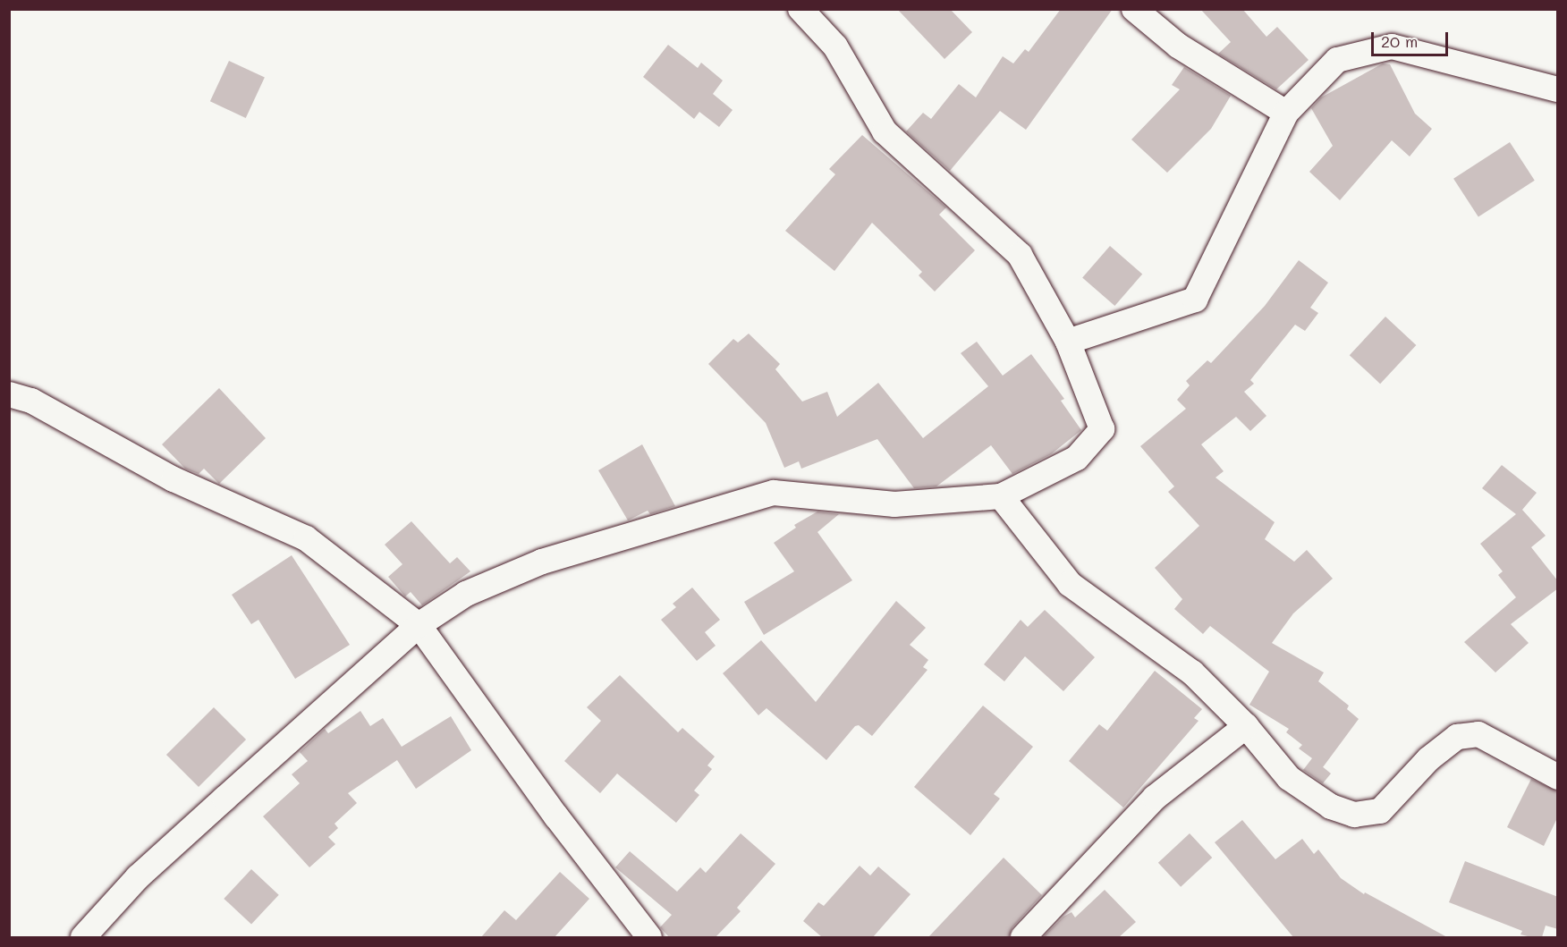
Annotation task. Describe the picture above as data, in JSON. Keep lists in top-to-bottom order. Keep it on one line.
{"scale_bar":"20 m"}
